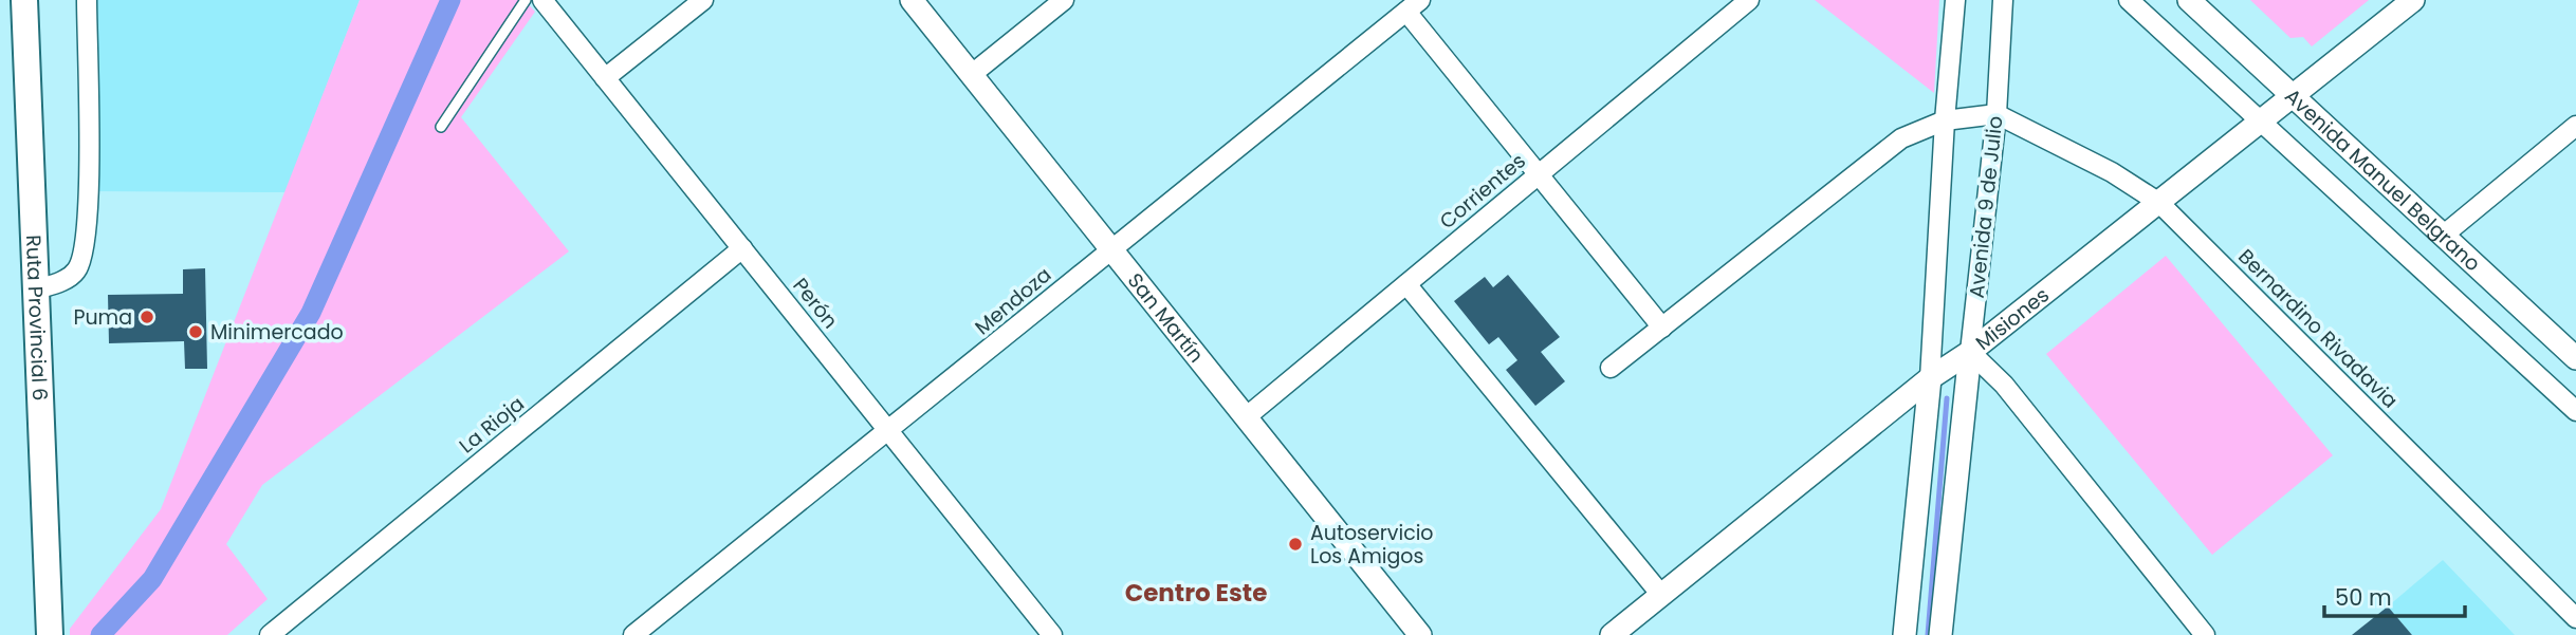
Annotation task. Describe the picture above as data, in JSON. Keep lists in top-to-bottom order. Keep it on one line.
{"streets":{"main road":["Ruta Provincial 6"],"street":["Avenida Manuel Belgrano","Corrientes","Avenida 9 de Julio","Mendoza","Perón","San Martín","Misiones","Bernardino Rivadavia","La Rioja"]},"crossings":[["Avenida Manuel Belgrano","Misiones"],["Corrientes","San Martín"],["Avenida 9 de Julio","Misiones"],["Avenida 9 de Julio","Bernardino Rivadavia"],["Mendoza","Perón"],["Mendoza","San Martín"],["Perón","La Rioja"],["Misiones","Bernardino Rivadavia"]],"districts":["Centro Este"],"places":["Puma","Minimercado","Autoservicio Los Amigos"],"scale_bar":"50 m"}
